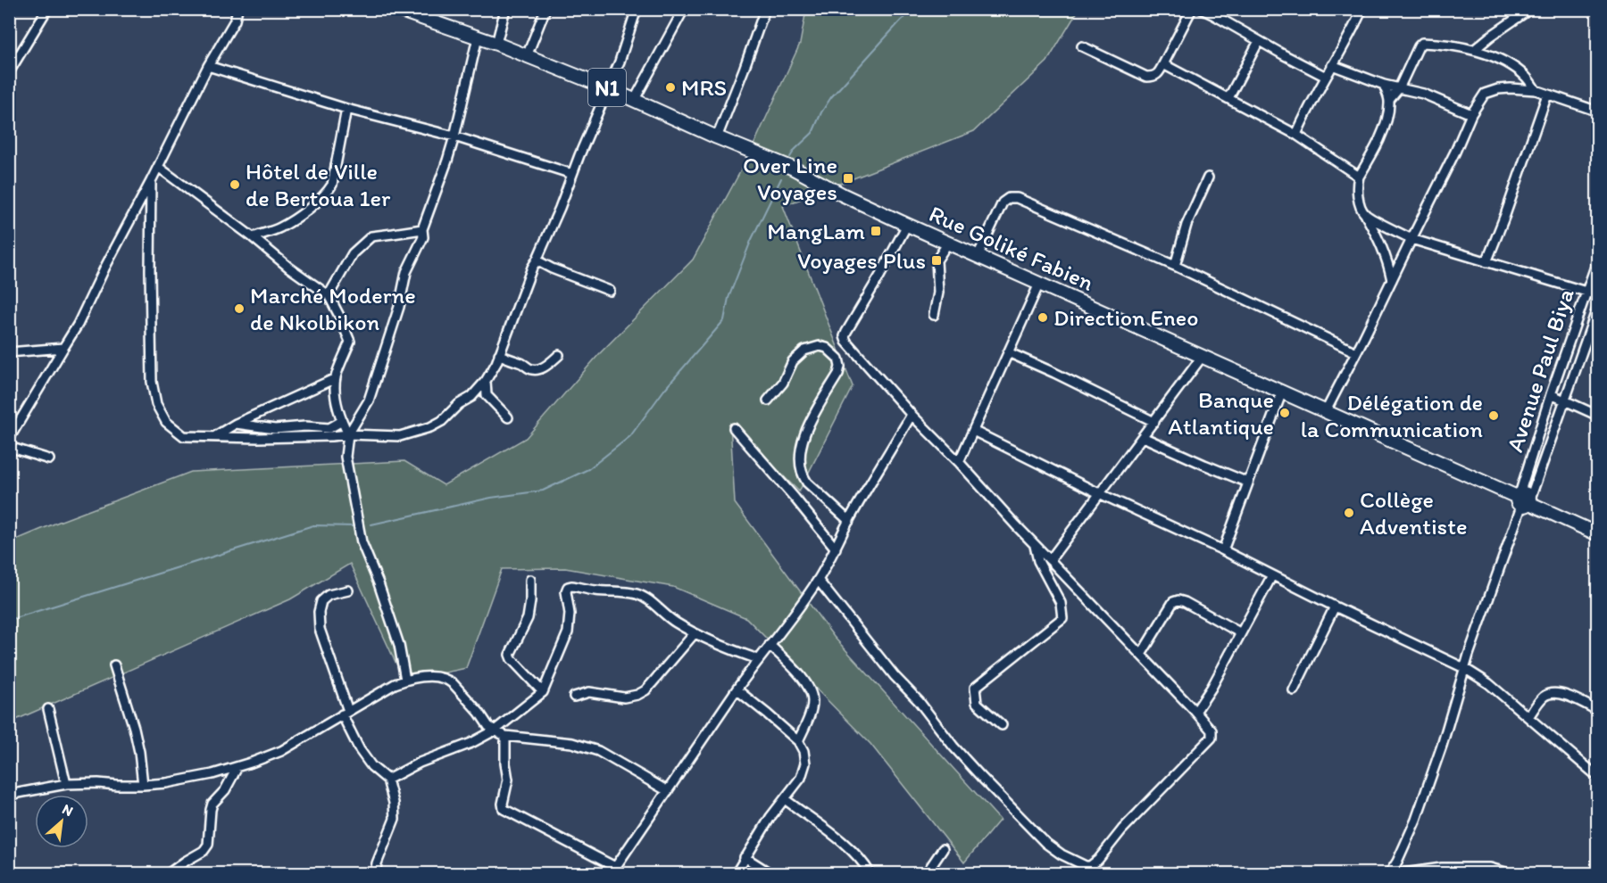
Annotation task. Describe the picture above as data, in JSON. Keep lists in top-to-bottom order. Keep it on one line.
{"streets":{"highway":["N1","Rue Goliké Fabien"],"street":["Avenue Paul Biya"]},"crossings":[["N1","Rue Goliké Fabien"],["N1","Avenue Paul Biya"],["Rue Goliké Fabien","Avenue Paul Biya"]],"places":{"other":["MRS","Hôtel de Ville de Bertoua 1er","Marché Moderne de Nkolbikon","Direction Eneo","Banque Atlantique","Délégation de la Communication","Collège Adventiste"],"transit":["Over Line Voyages","MangLam","Voyages Plus"]},"north":"top right"}
